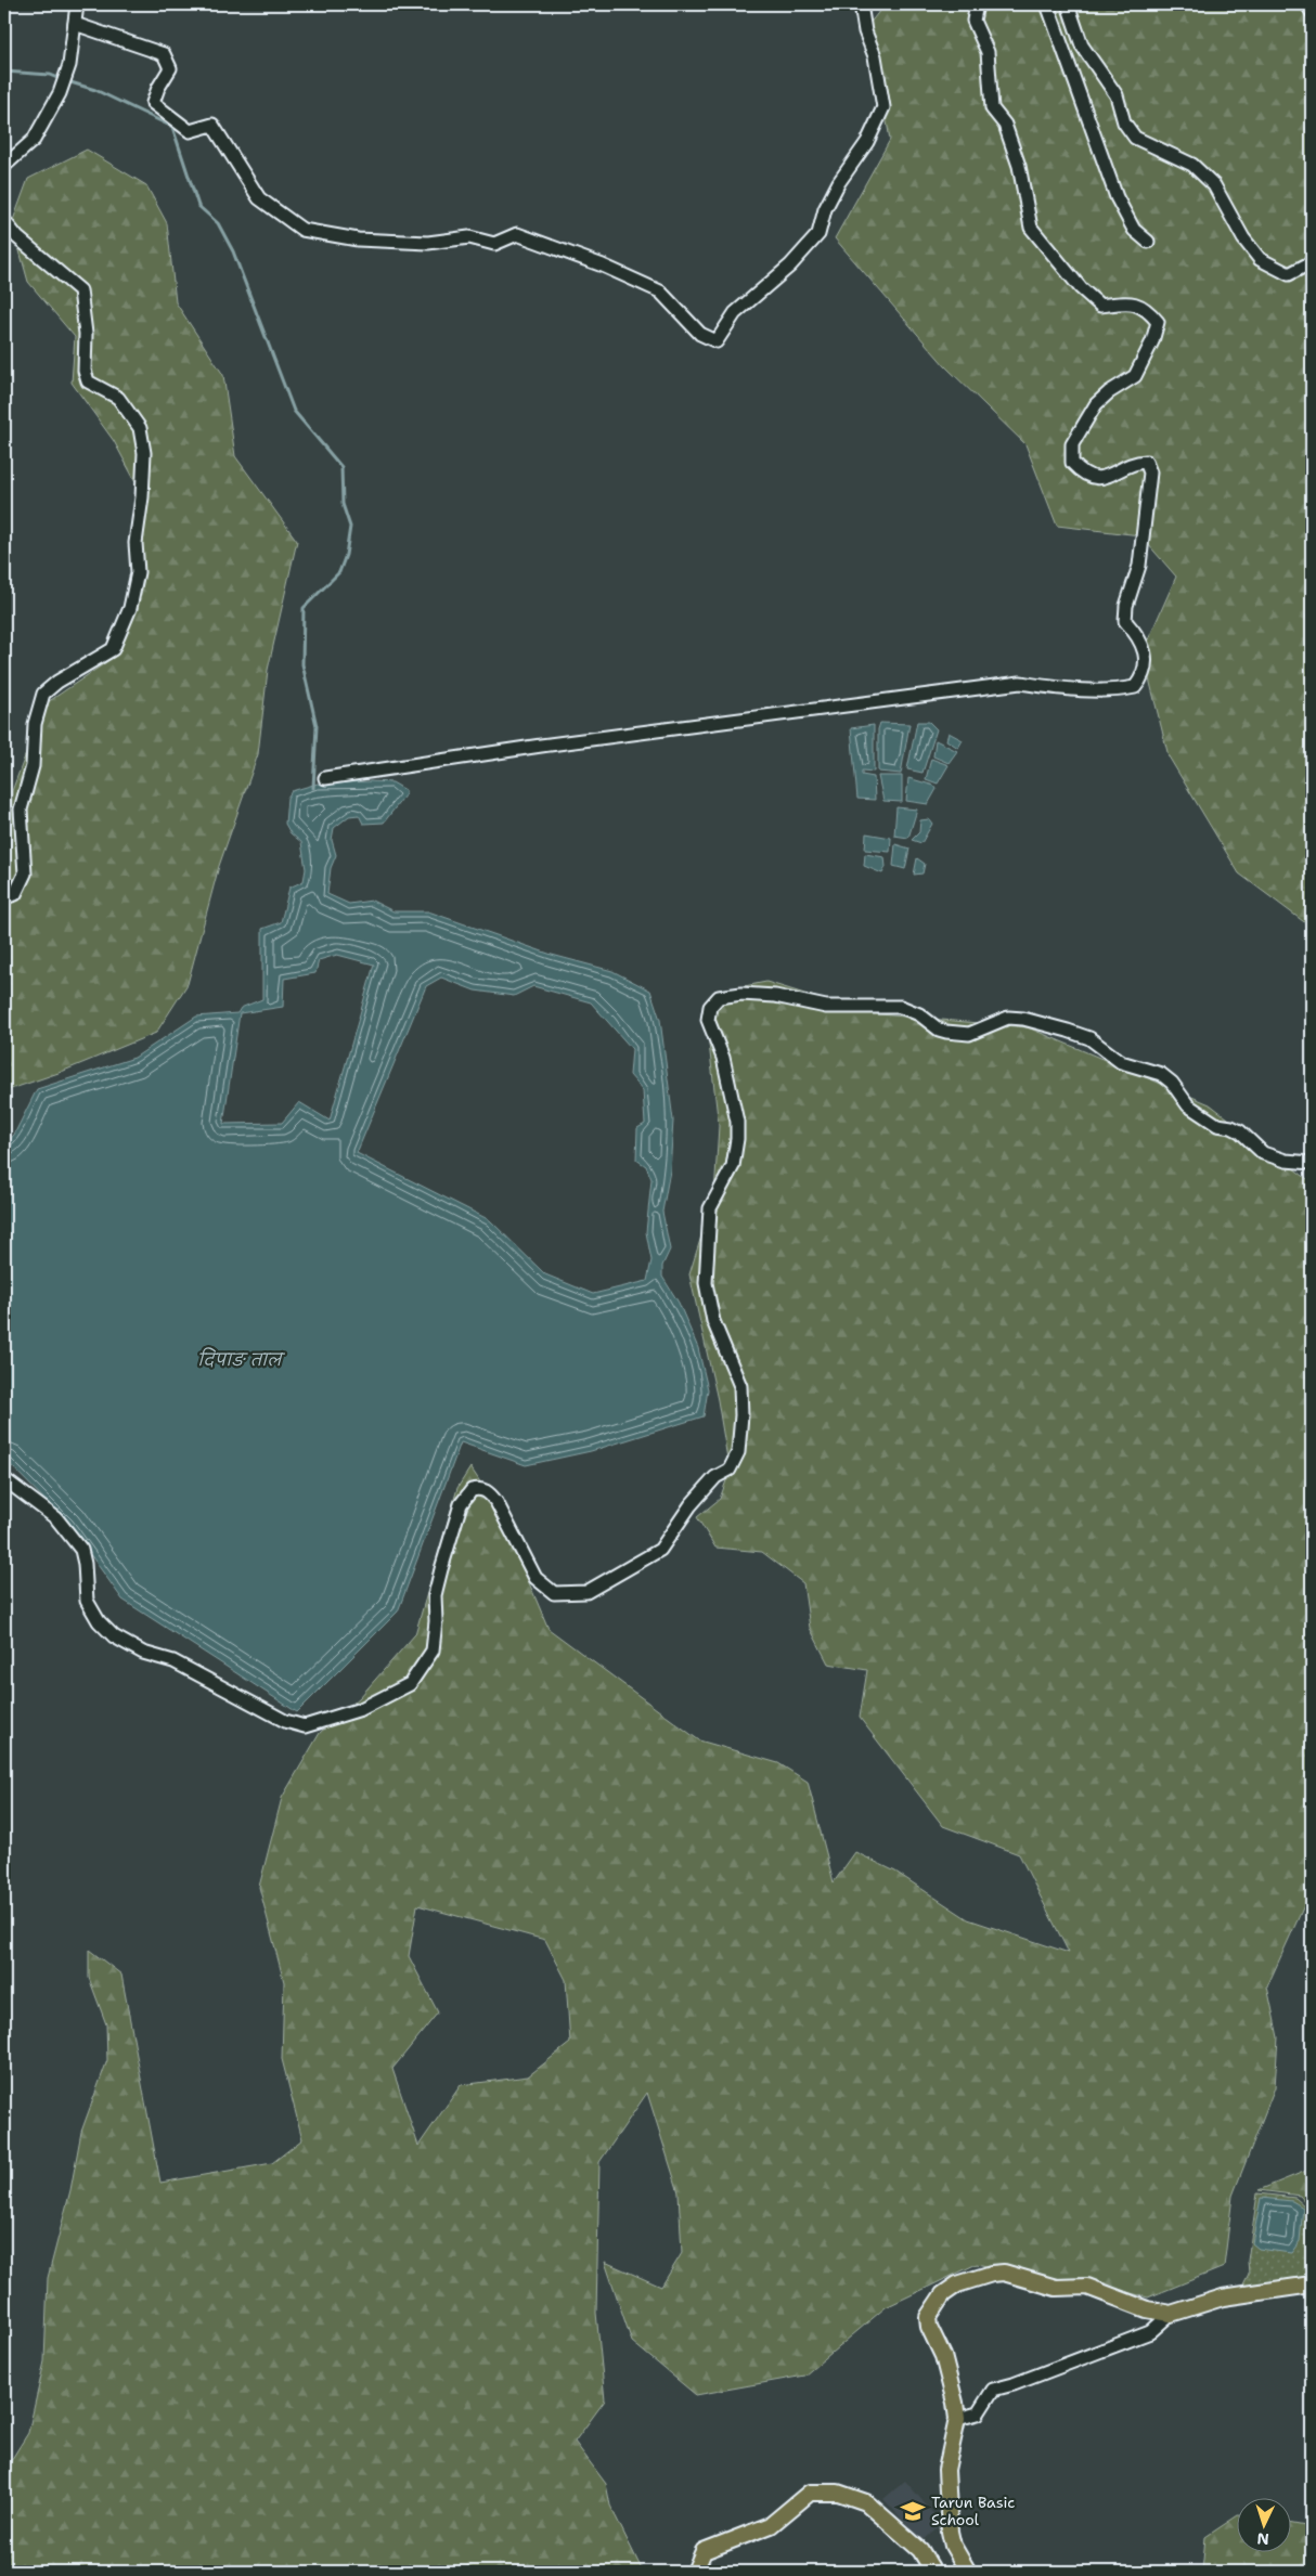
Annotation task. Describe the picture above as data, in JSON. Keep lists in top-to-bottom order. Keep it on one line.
{"water":["दिपाङ ताल"],"places":{"school or university":["Tarun Basic School"]},"north":"bottom"}
